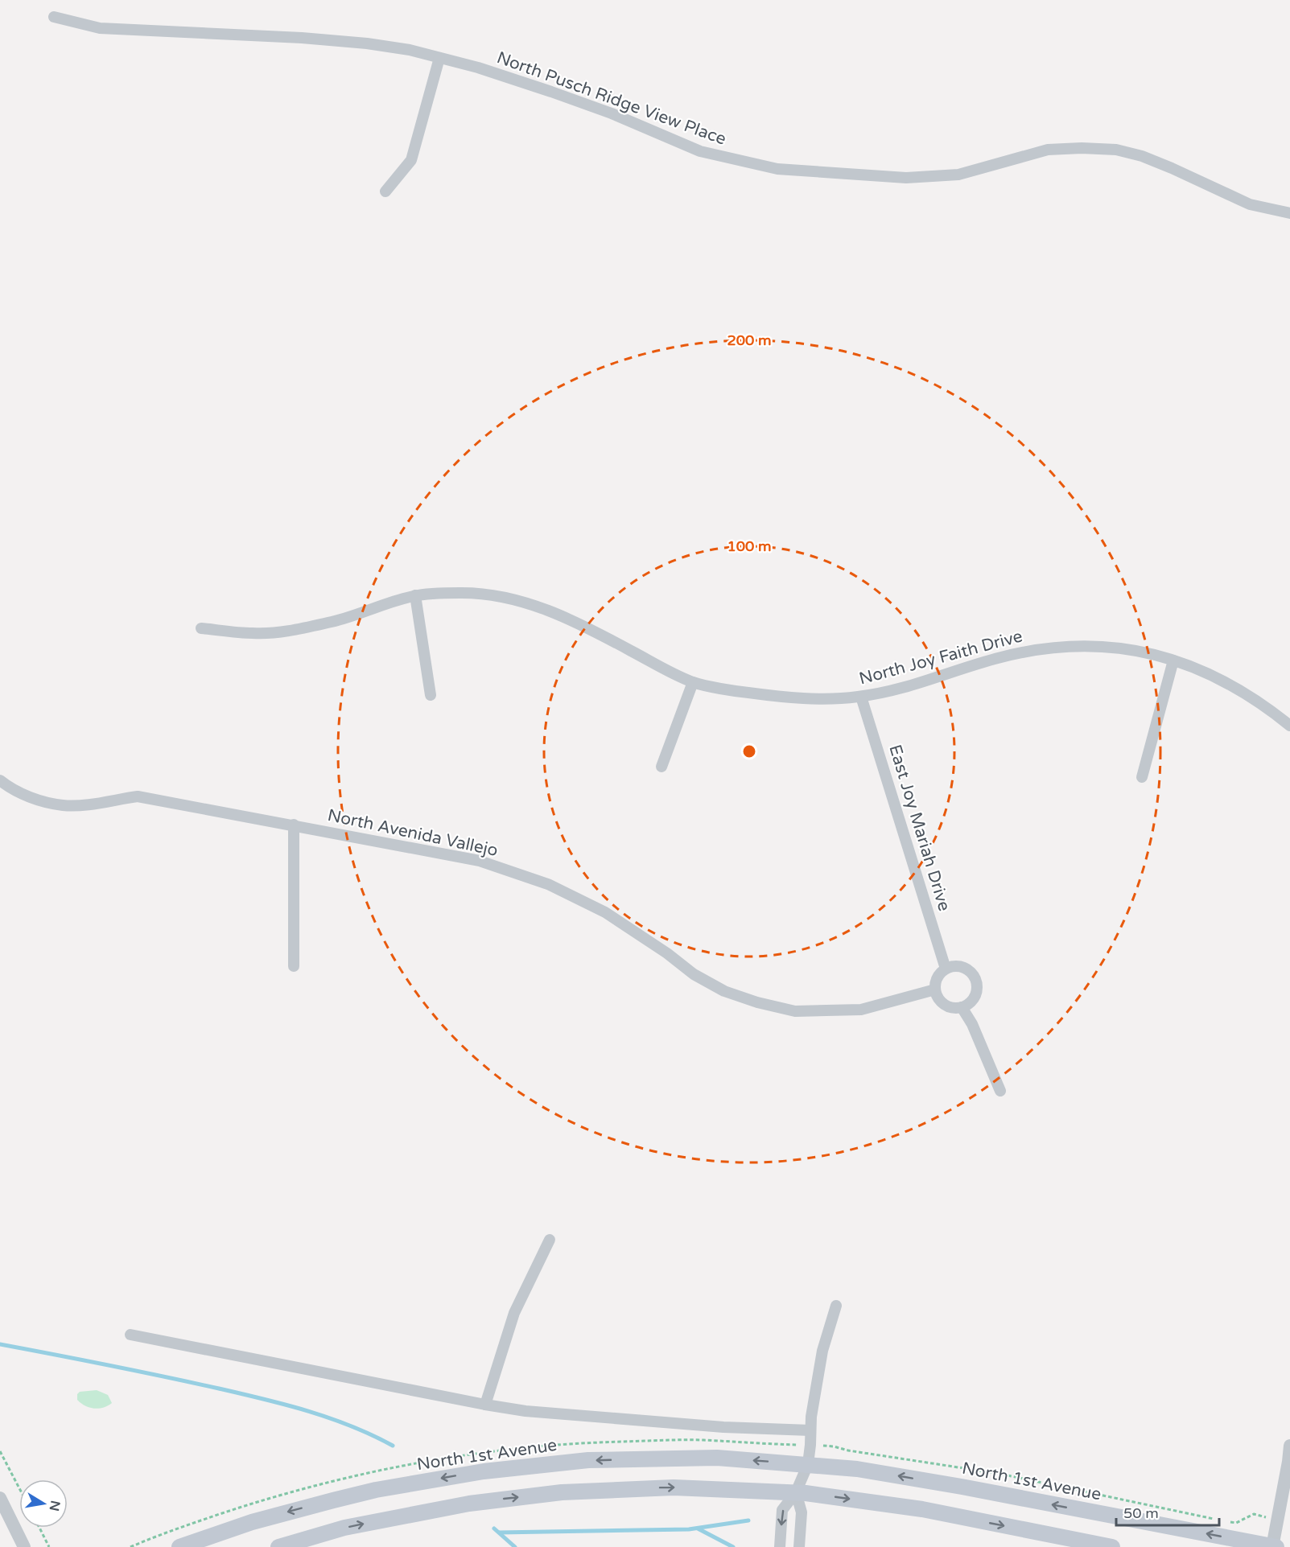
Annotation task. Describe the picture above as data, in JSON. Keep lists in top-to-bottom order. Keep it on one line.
{"streets":{"main road":["North 1st Avenue"],"street":["North Pusch Ridge View Place","North Joy Faith Drive","East Joy Mariah Drive","North Avenida Vallejo"]},"crossings":[["North Joy Faith Drive","East Joy Mariah Drive"],["East Joy Mariah Drive","North Avenida Vallejo"]],"scale_bar":"50 m","north":"right","rings":["200 m","100 m"]}
